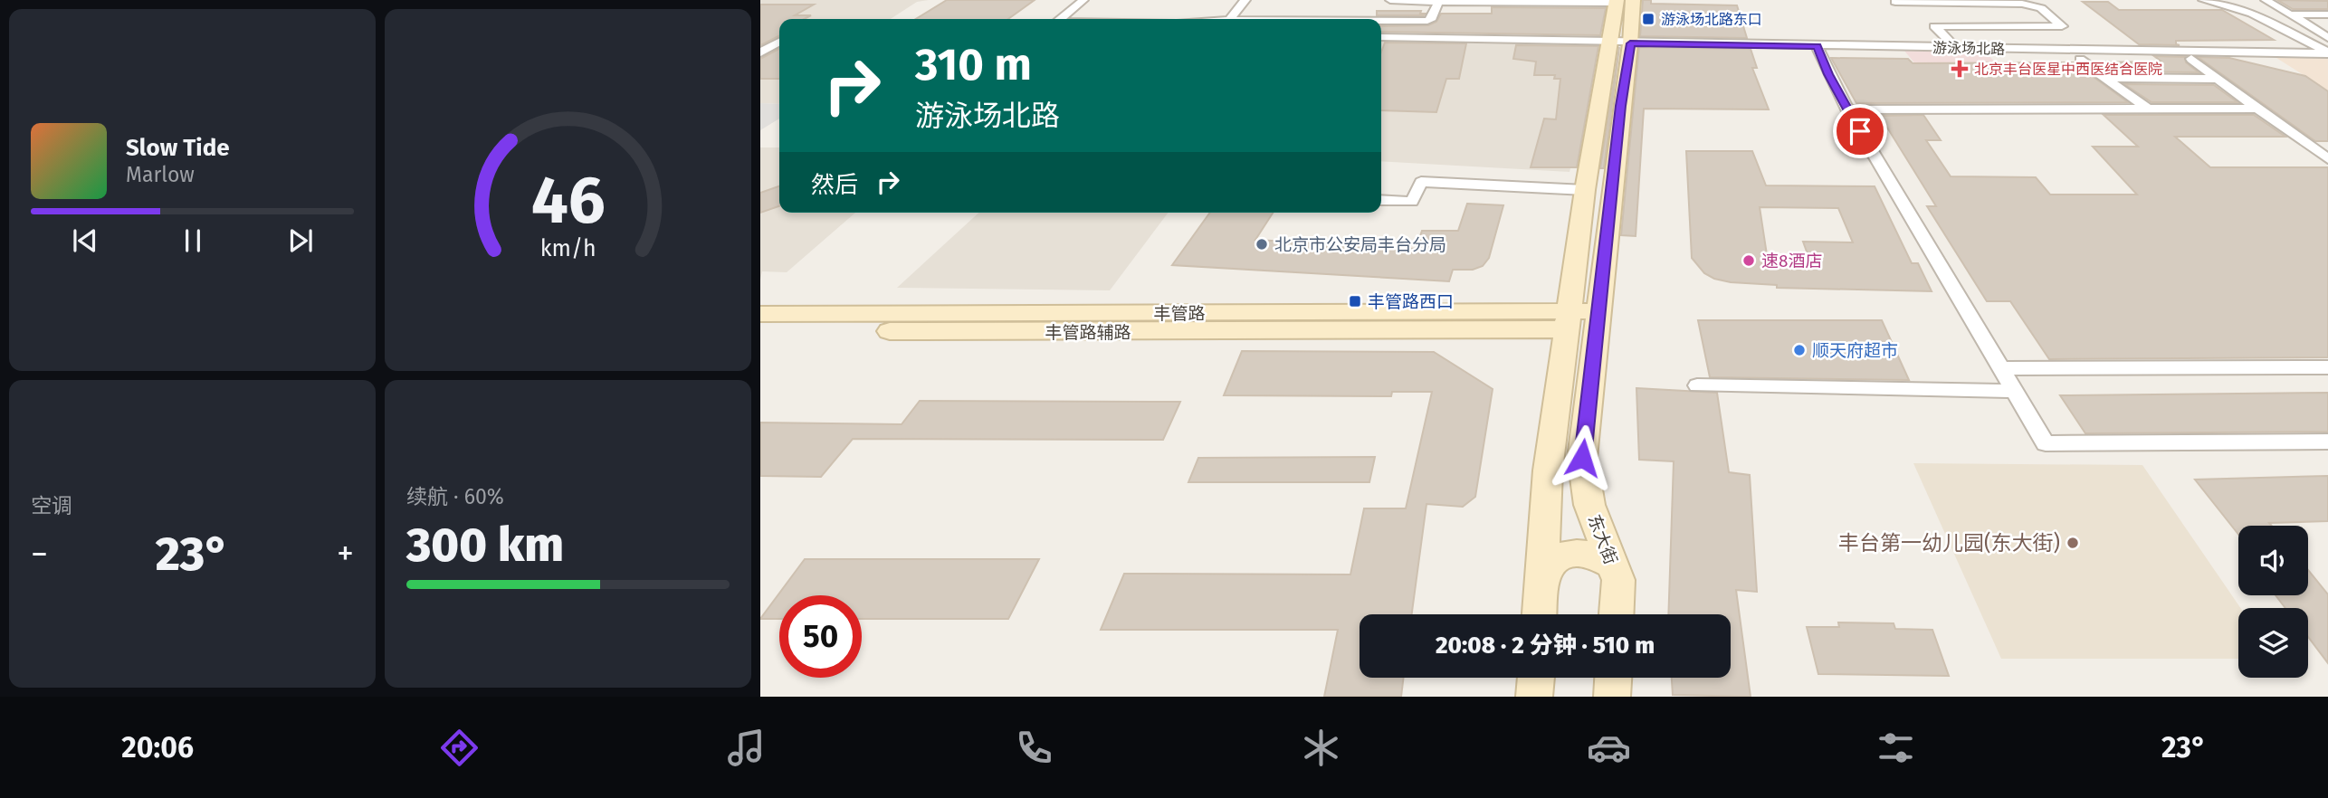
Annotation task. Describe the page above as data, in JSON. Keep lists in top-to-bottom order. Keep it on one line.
{"streets":{"main road":["丰管路","丰管路辅路","东大街"],"street":["游泳场北路"]},"crossings":[["游泳场北路","东大街"],["丰管路","丰管路辅路"],["丰管路","东大街"],["丰管路辅路","东大街"]],"places":{"transit":["游泳场北路东口","丰管路西口"],"health":["北京丰台医星中西医结合医院"],"other":["北京市公安局丰台分局","速8酒店","顺天府超市","丰台第一幼儿园(东大街)"]},"page":{"turn":["310 m","游泳场北路"],"song":["Slow Tide","Marlow"],"then":"然后","tile":["空调",["续航 · 60%","300 km"]],"heat":["−","23°","+"],"limit":"50","trip":"20:08 · 2 分钟 · 510 m","tabs":["20:06","23°"],"gauge":["46","km/h"]}}
